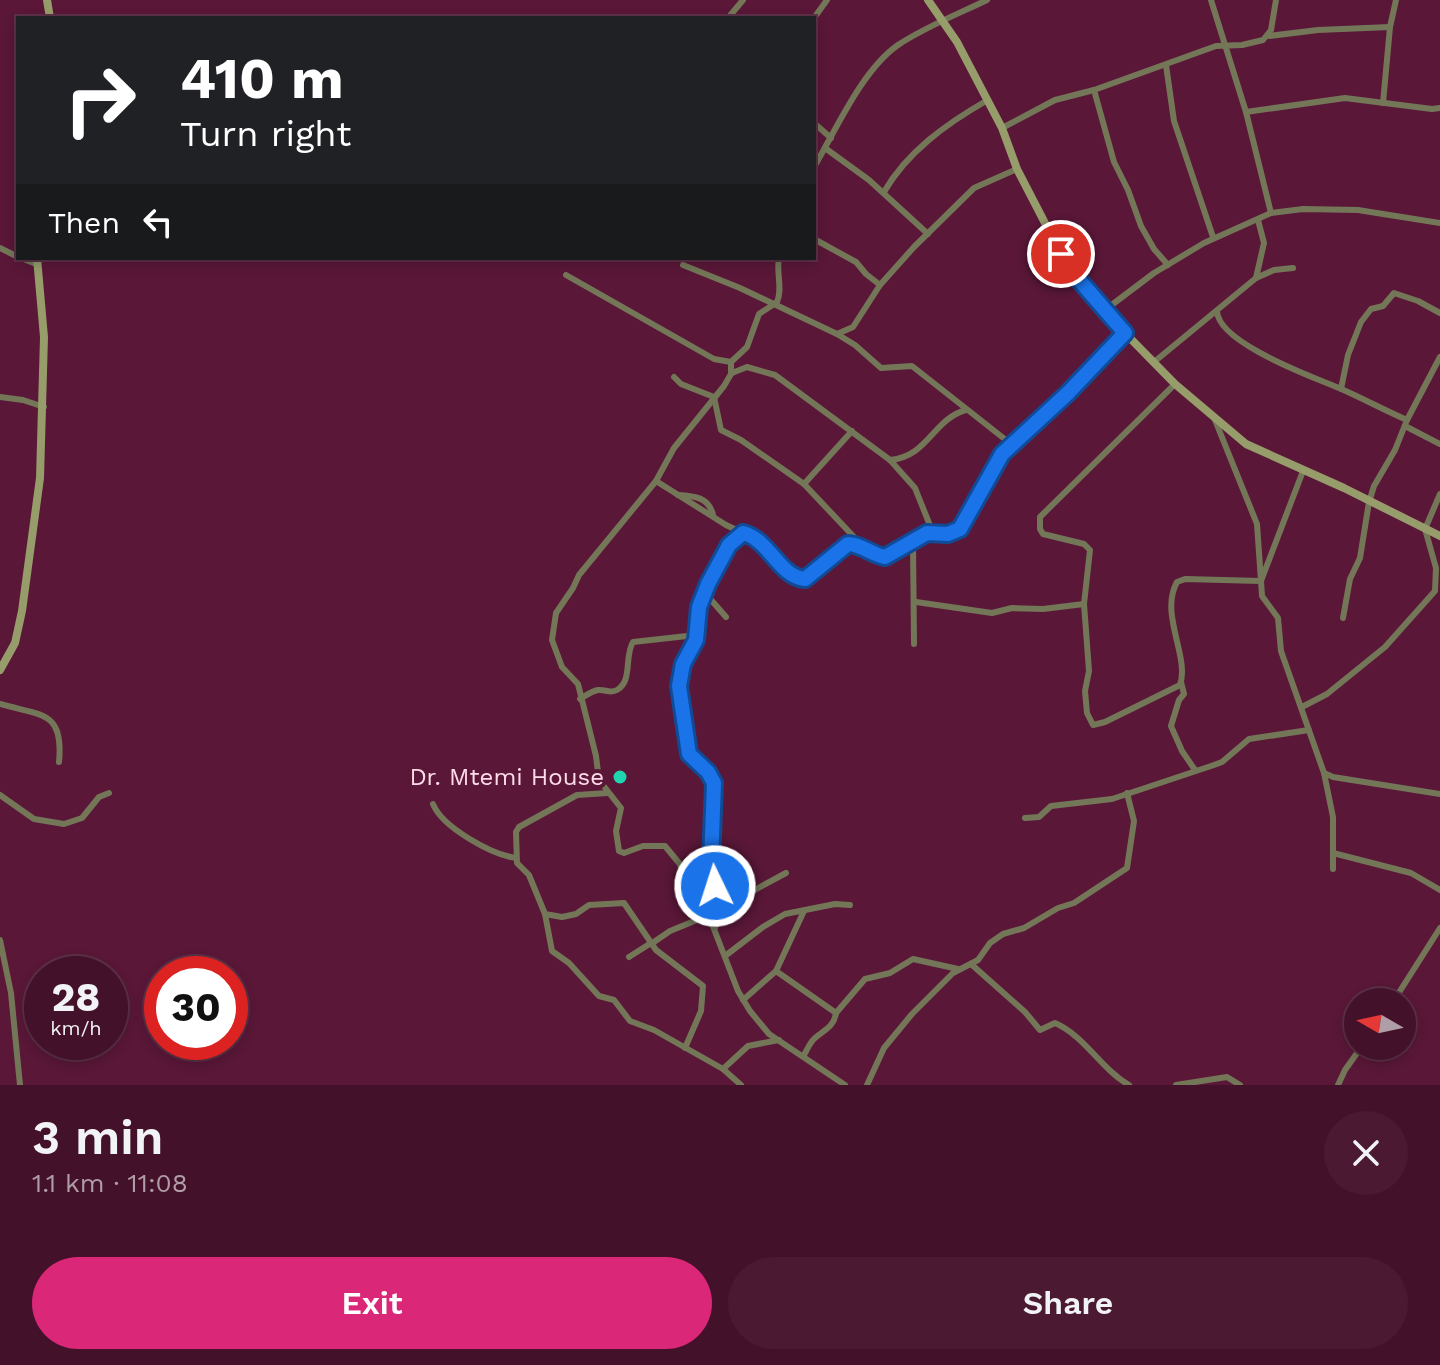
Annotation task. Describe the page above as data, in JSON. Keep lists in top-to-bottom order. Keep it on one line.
{"places":["Dr. Mtemi House"],"north":"left","page":{"turn":["410 m","Turn right"],"then":"Then","speed":"28 km/h","limit":"30","heading":["3 min","1.1 km · 11:08"],"buttons":["Exit","Share"]}}
